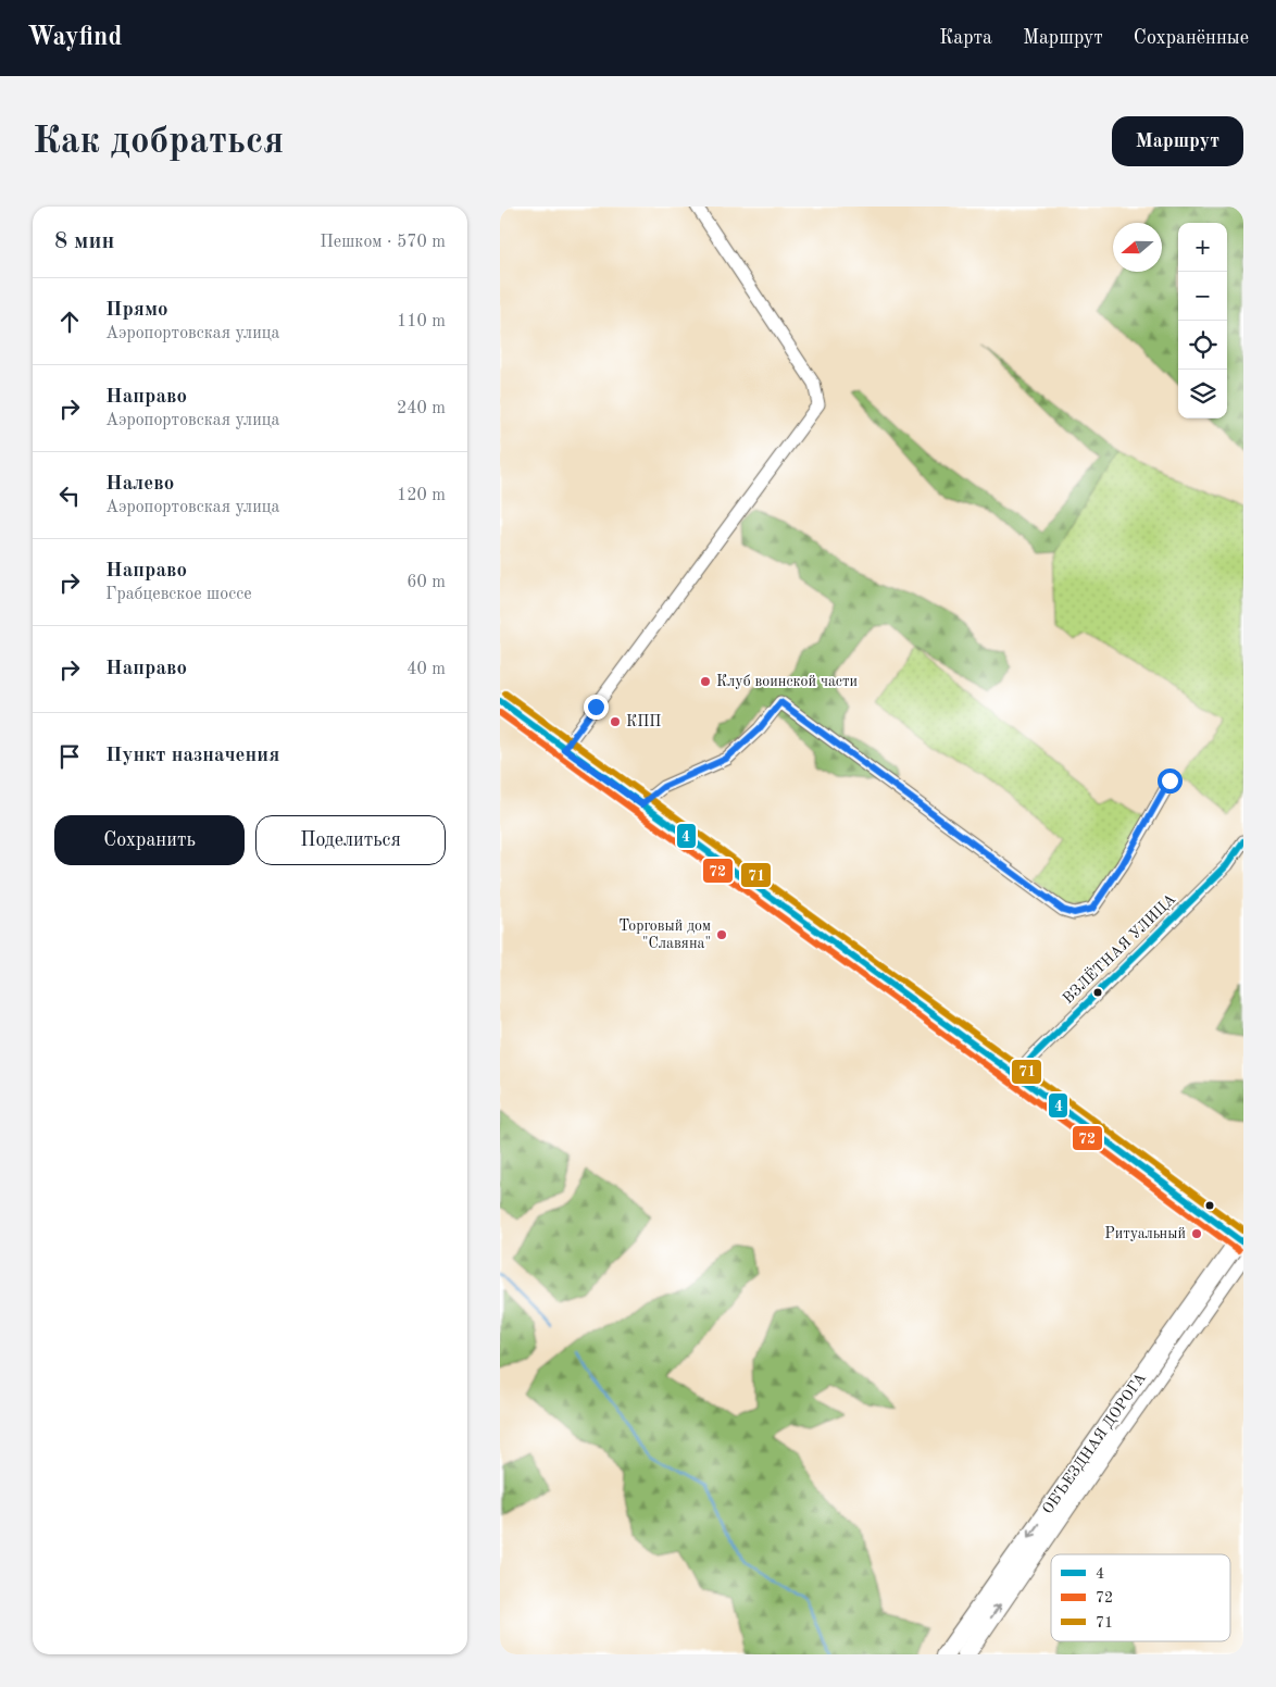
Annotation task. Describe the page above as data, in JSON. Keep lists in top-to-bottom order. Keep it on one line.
{"streets":{"highway":["ОБЪЕЗДНАЯ ДОРОГА"],"street":["ВЗЛЁТНАЯ УЛИЦА"]},"places":["Клуб воинской части","КПП","Торговый дом \"Славяна\"","Ритуальный"],"lines":["transit line 71","transit line 4","transit line 72"],"legend":["4","72","71"],"north":"left","page":{"header":"Wayfind","nav":["Карта","Маршрут","Сохранённые"],"buttons":["Маршрут",["Сохранить","Поделиться"]],"title":"Как добраться","heading":["8 мин","Пешком · 570 m"],"map_buttons":["+","−"],"list":[["Прямо","Аэропортовская улица","110 m"],["Направо","Аэропортовская улица","240 m"],["Налево","Аэропортовская улица","120 m"],["Направо","Грабцевское шоссе","60 m"],["Направо","40 m"],"Пункт назначения"]}}
